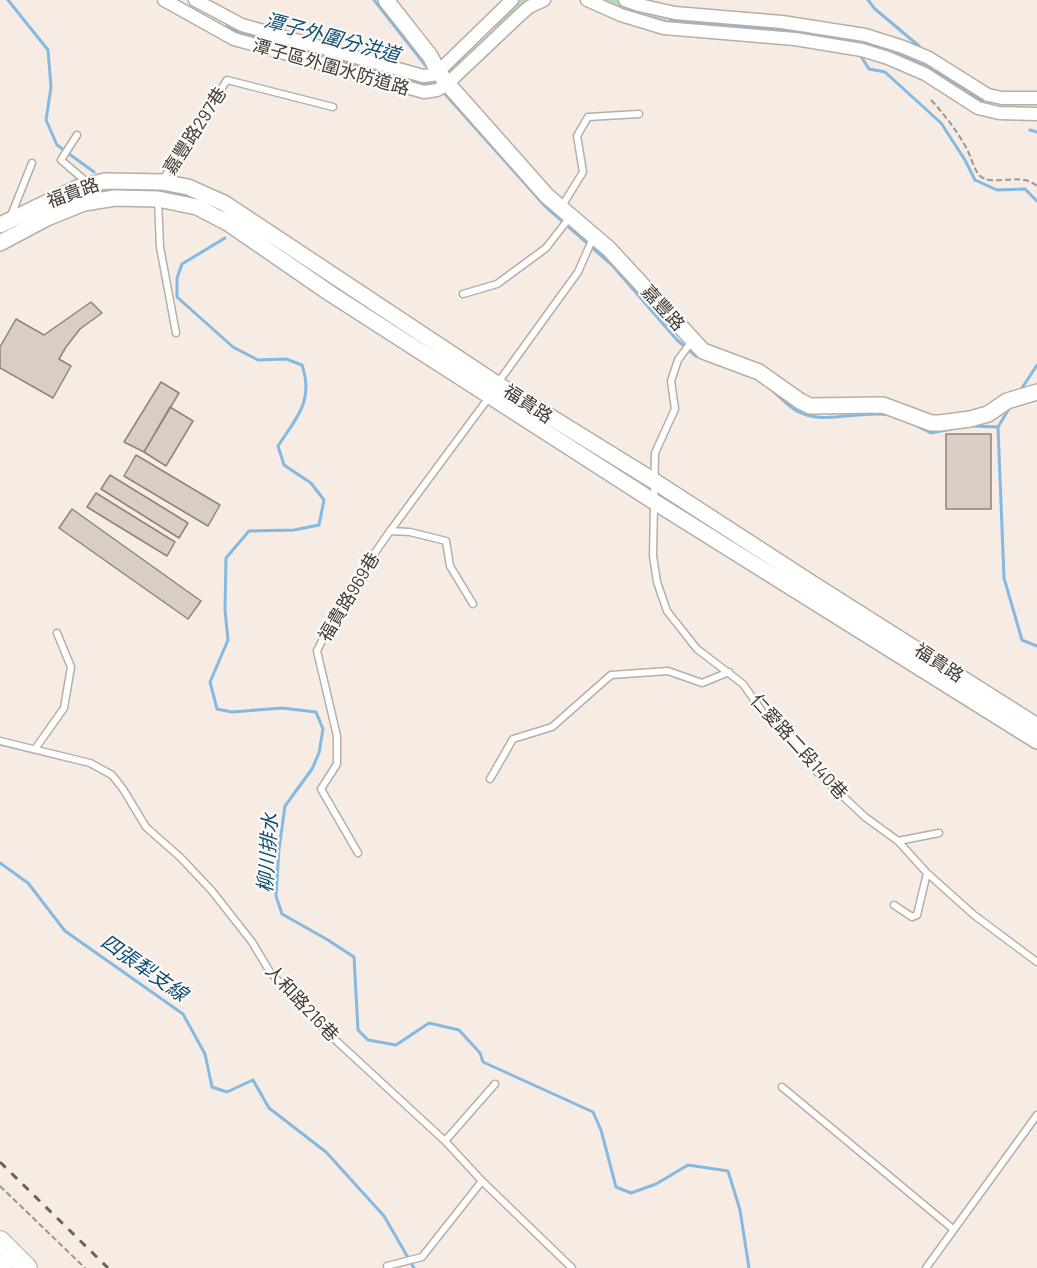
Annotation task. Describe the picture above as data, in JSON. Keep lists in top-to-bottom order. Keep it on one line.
{"streets":{"street":["潭子區外圍水防道路","福貴路","嘉豐路"],"lane":["嘉豐路297巷","福貴路969巷","仁愛路二段140巷","人和路216巷"]},"crossings":[["潭子區外圍水防道路","嘉豐路"],["嘉豐路297巷","福貴路"],["福貴路","福貴路969巷"],["福貴路","仁愛路二段140巷"],["嘉豐路","福貴路969巷"],["嘉豐路","仁愛路二段140巷"]],"water":["潭子外圍分洪道","柳川排水","四張犁支線"]}
